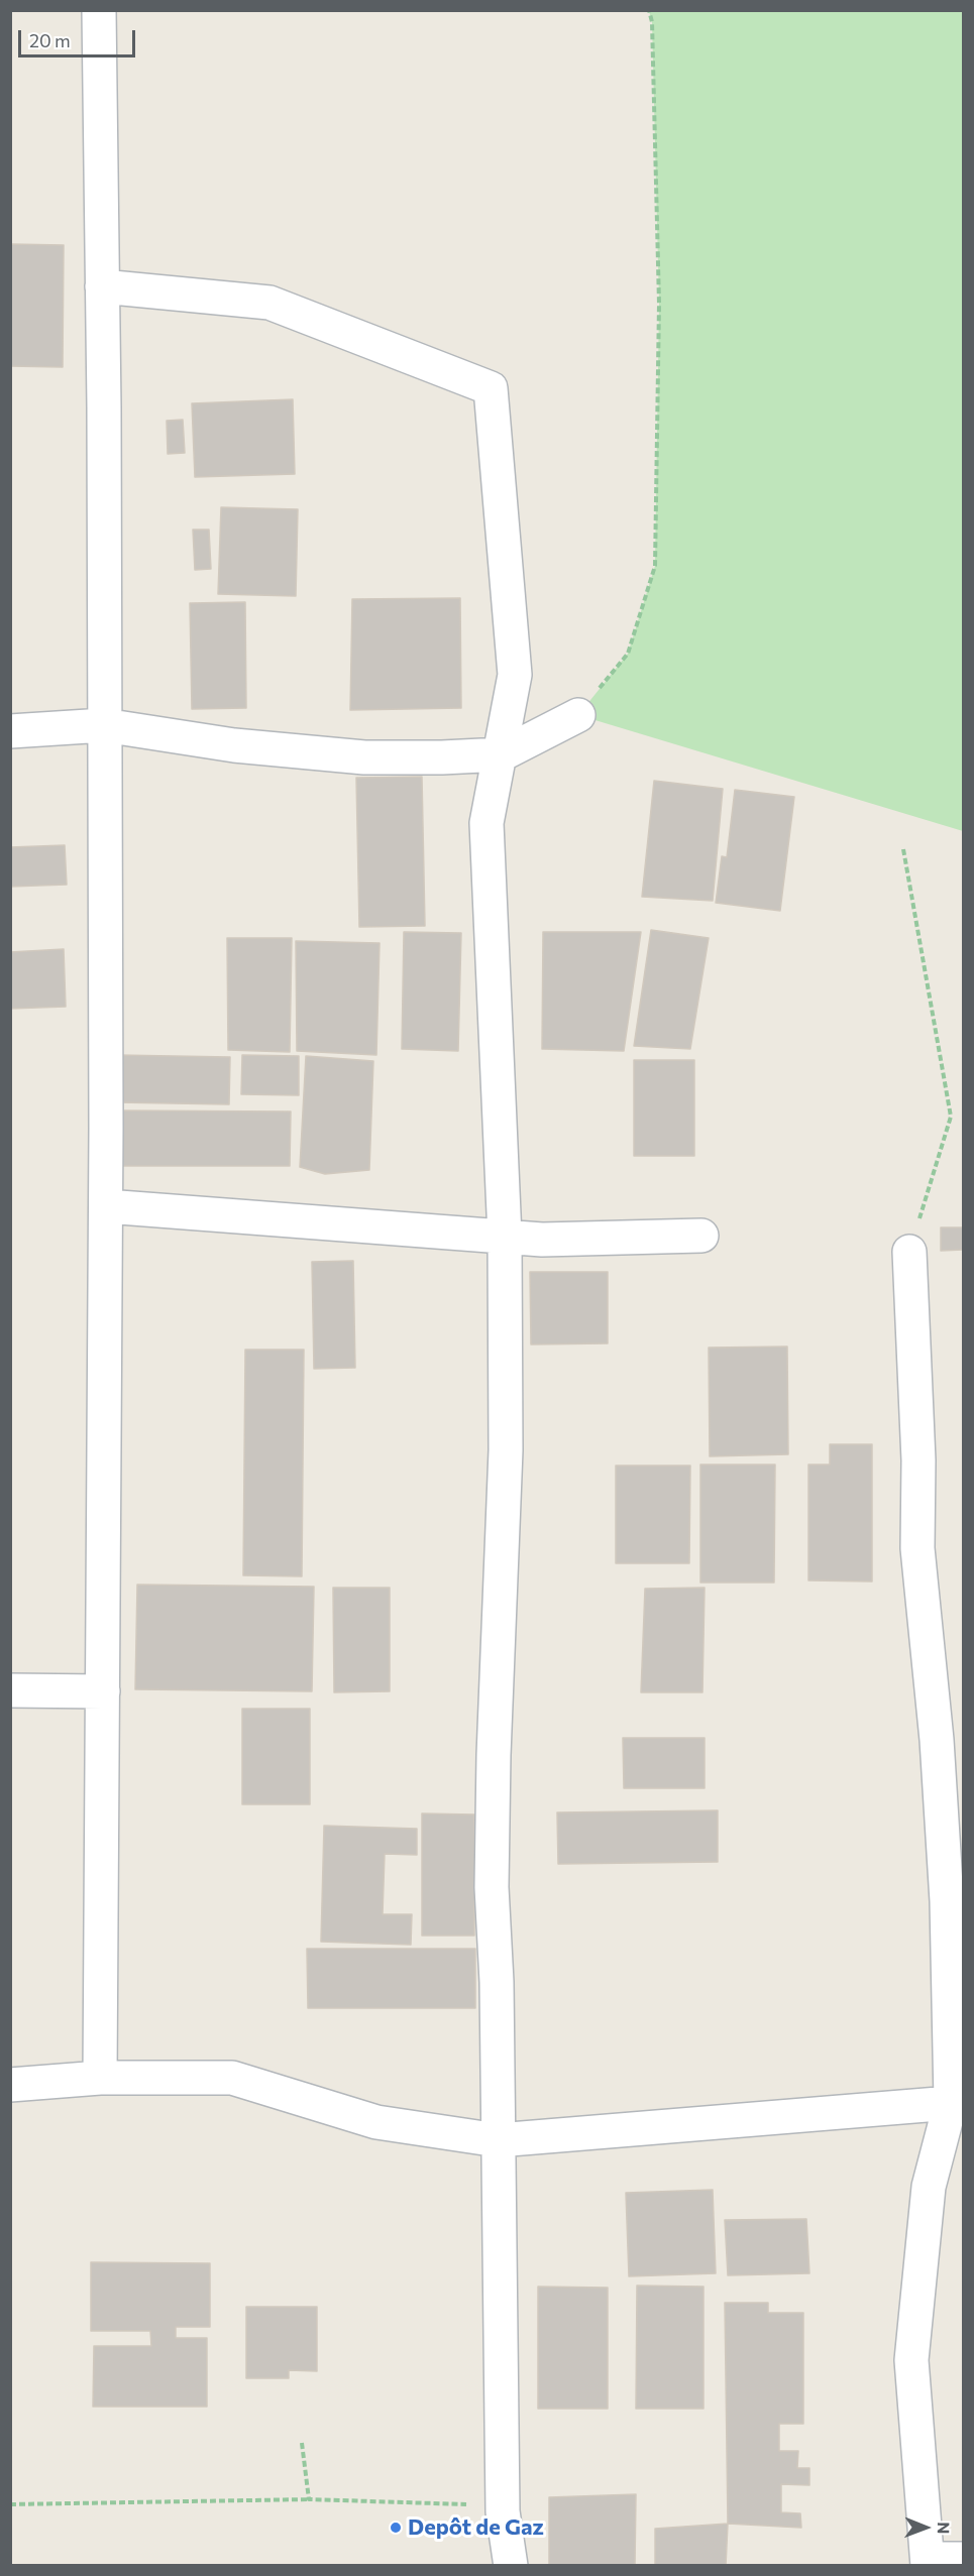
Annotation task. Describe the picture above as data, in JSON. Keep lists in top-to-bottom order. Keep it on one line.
{"places":["Depôt de Gaz"],"scale_bar":"20 m","north":"right"}
